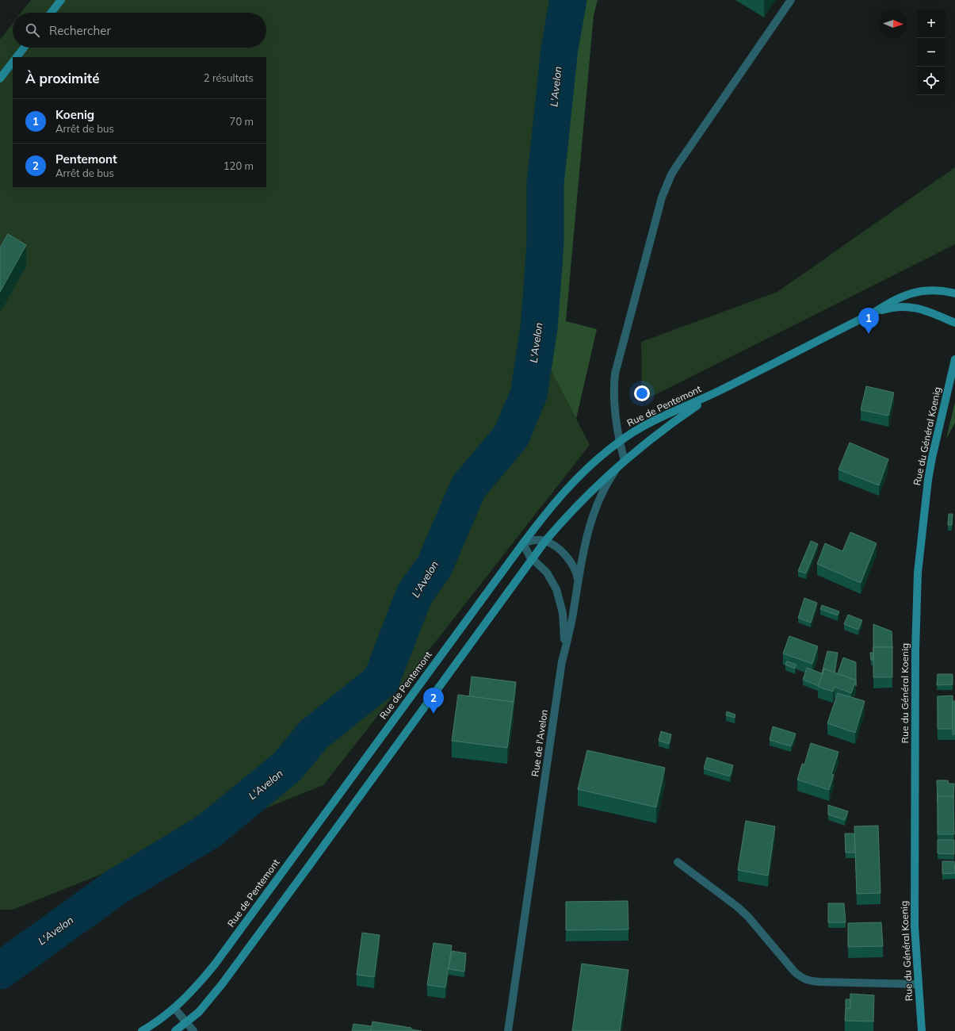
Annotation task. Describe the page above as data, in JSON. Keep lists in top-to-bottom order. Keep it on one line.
{"streets":{"street":["Rue de Pentemont","Rue du Général Koenig","Rue de l'Avelon"]},"crossings":[["Rue de Pentemont","Rue de l'Avelon"]],"water":["L'Avelon"],"north":"right","page":{"map_buttons":["+","−"],"search":"Rechercher","heading":["À proximité","2 résultats"],"list":[{"mark":"1","name":"Koenig","note":"Arrêt de bus","value":"70 m"},{"mark":"2","name":"Pentemont","note":"Arrêt de bus","value":"120 m"}],"pins":["1","2"]}}
